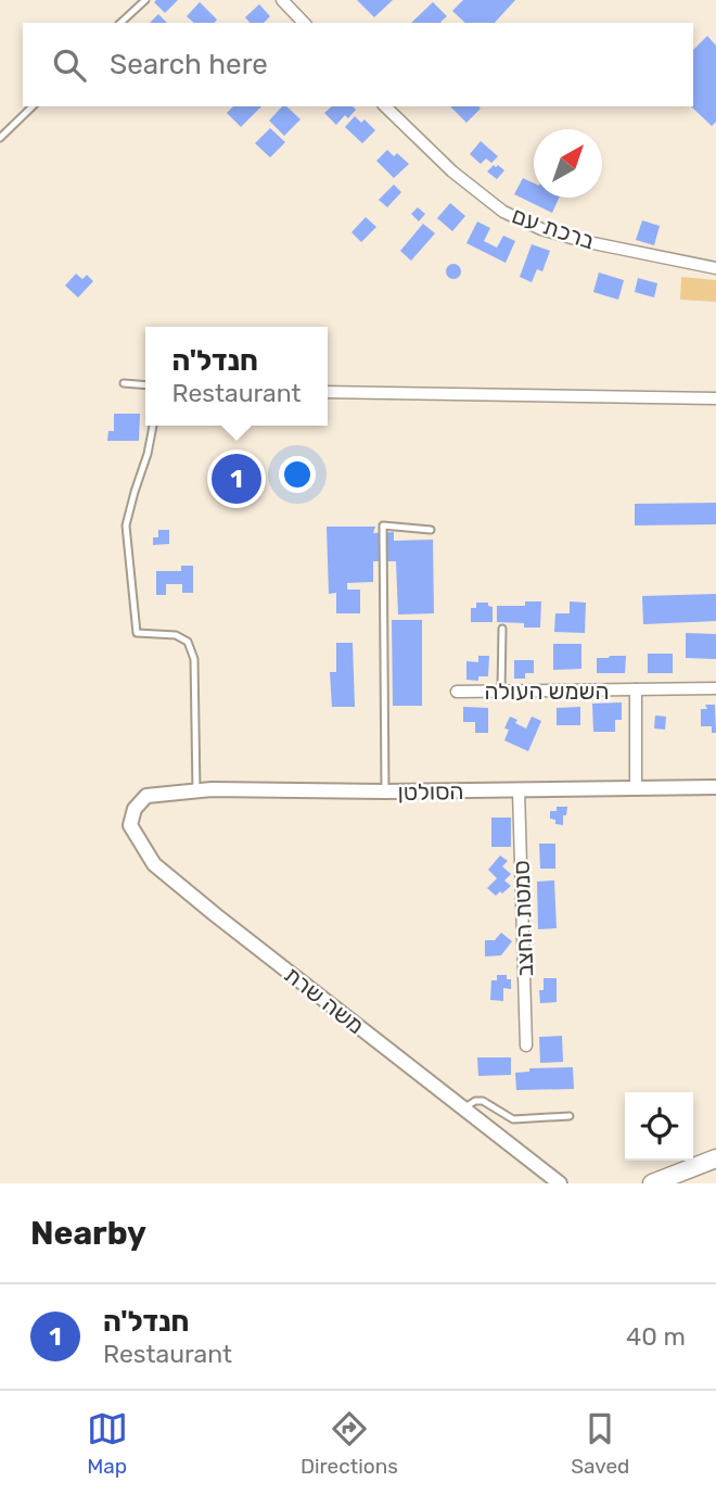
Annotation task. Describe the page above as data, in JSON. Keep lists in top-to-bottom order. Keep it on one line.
{"streets":{"street":["ברכת עם","השמש העולה","הסולטן","סמטת החצב","משה שרת"]},"crossings":[["השמש העולה","הסולטן"],["הסולטן","סמטת החצב"],["הסולטן","משה שרת"]],"north":"top right","page":{"search":"Search here","popup":["חנדל'ה","Restaurant"],"pins":"1","heading":"Nearby","list":[{"mark":"1","name":"חנדל'ה","note":"Restaurant","value":"40 m"}],"nav":["Map","Directions","Saved"]}}
